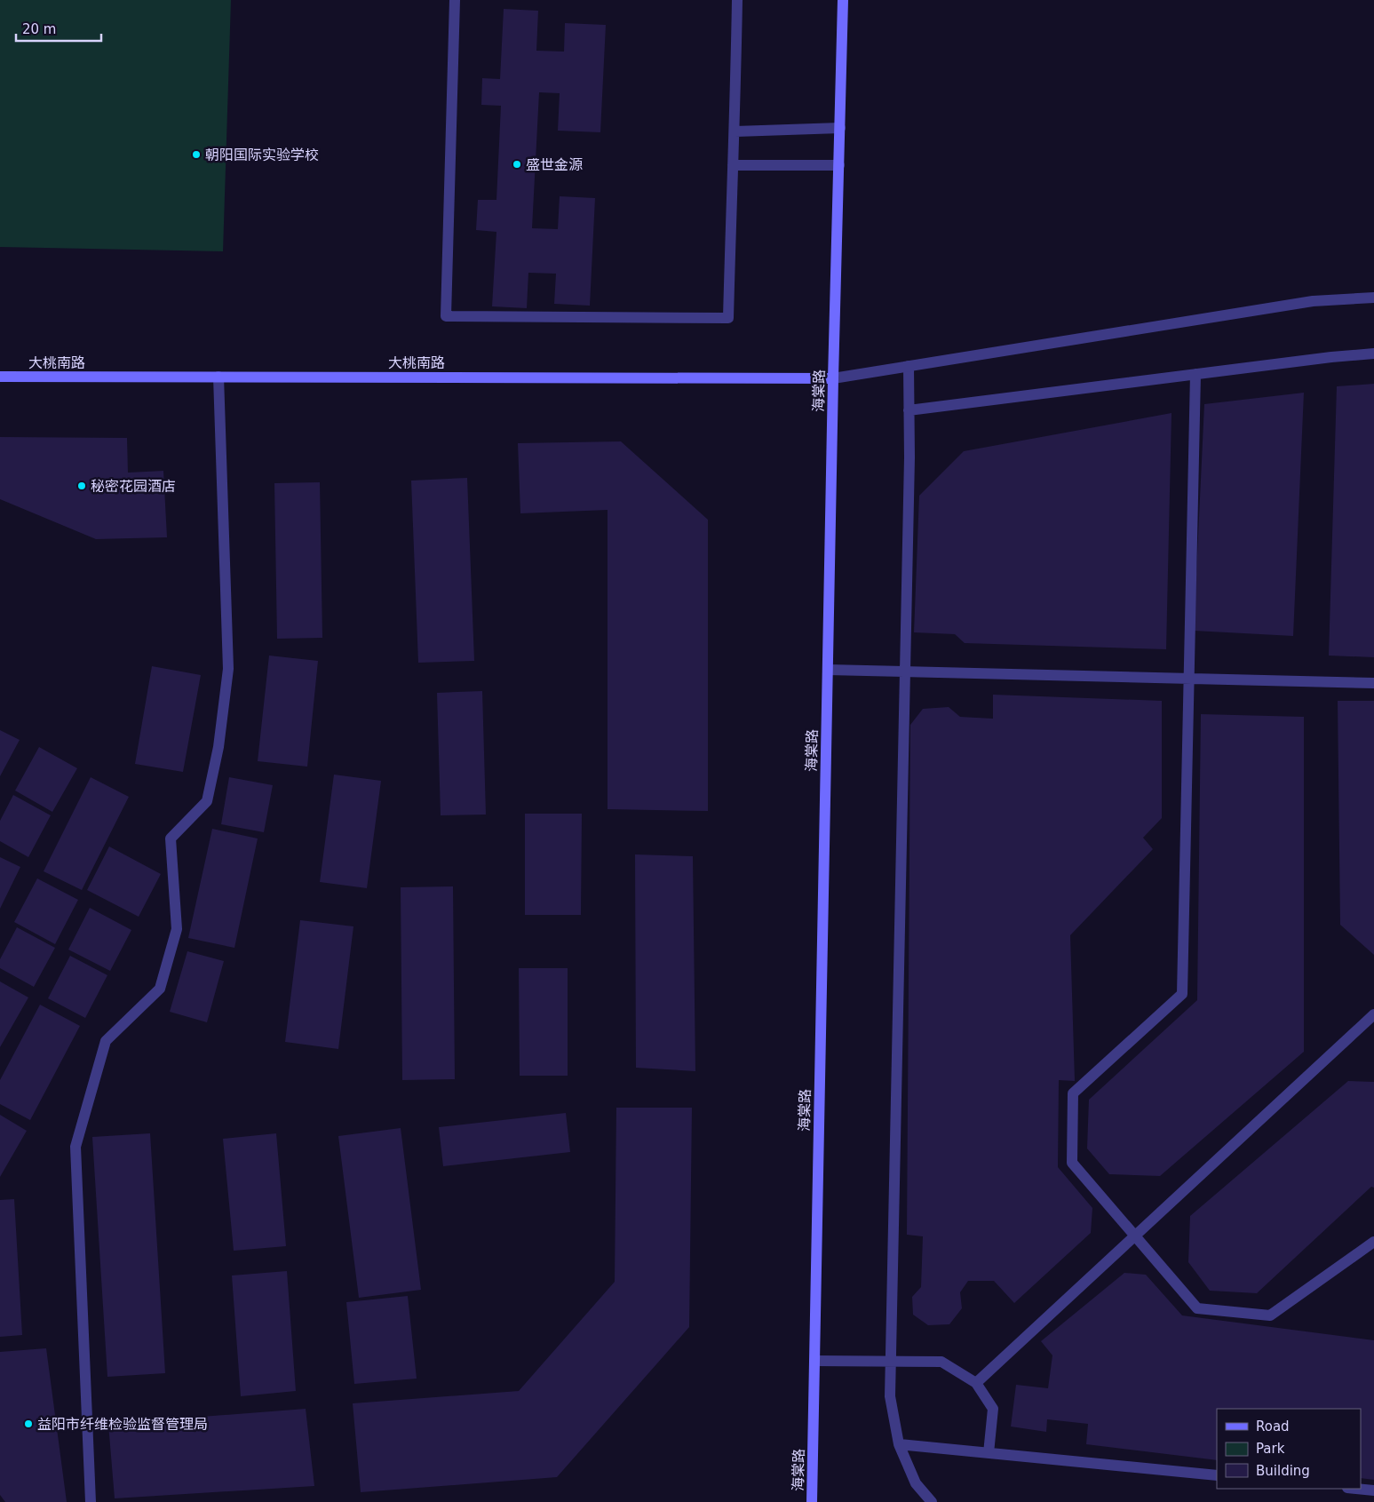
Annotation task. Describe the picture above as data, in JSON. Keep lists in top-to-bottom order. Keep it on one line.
{"streets":{"street":["大桃南路","海棠路"]},"crossings":[["大桃南路","海棠路"]],"places":["朝阳国际实验学校","盛世金源","秘密花园酒店","益阳市纤维检验监督管理局"],"legend":["Road","Park","Building"],"scale_bar":"20 m"}
